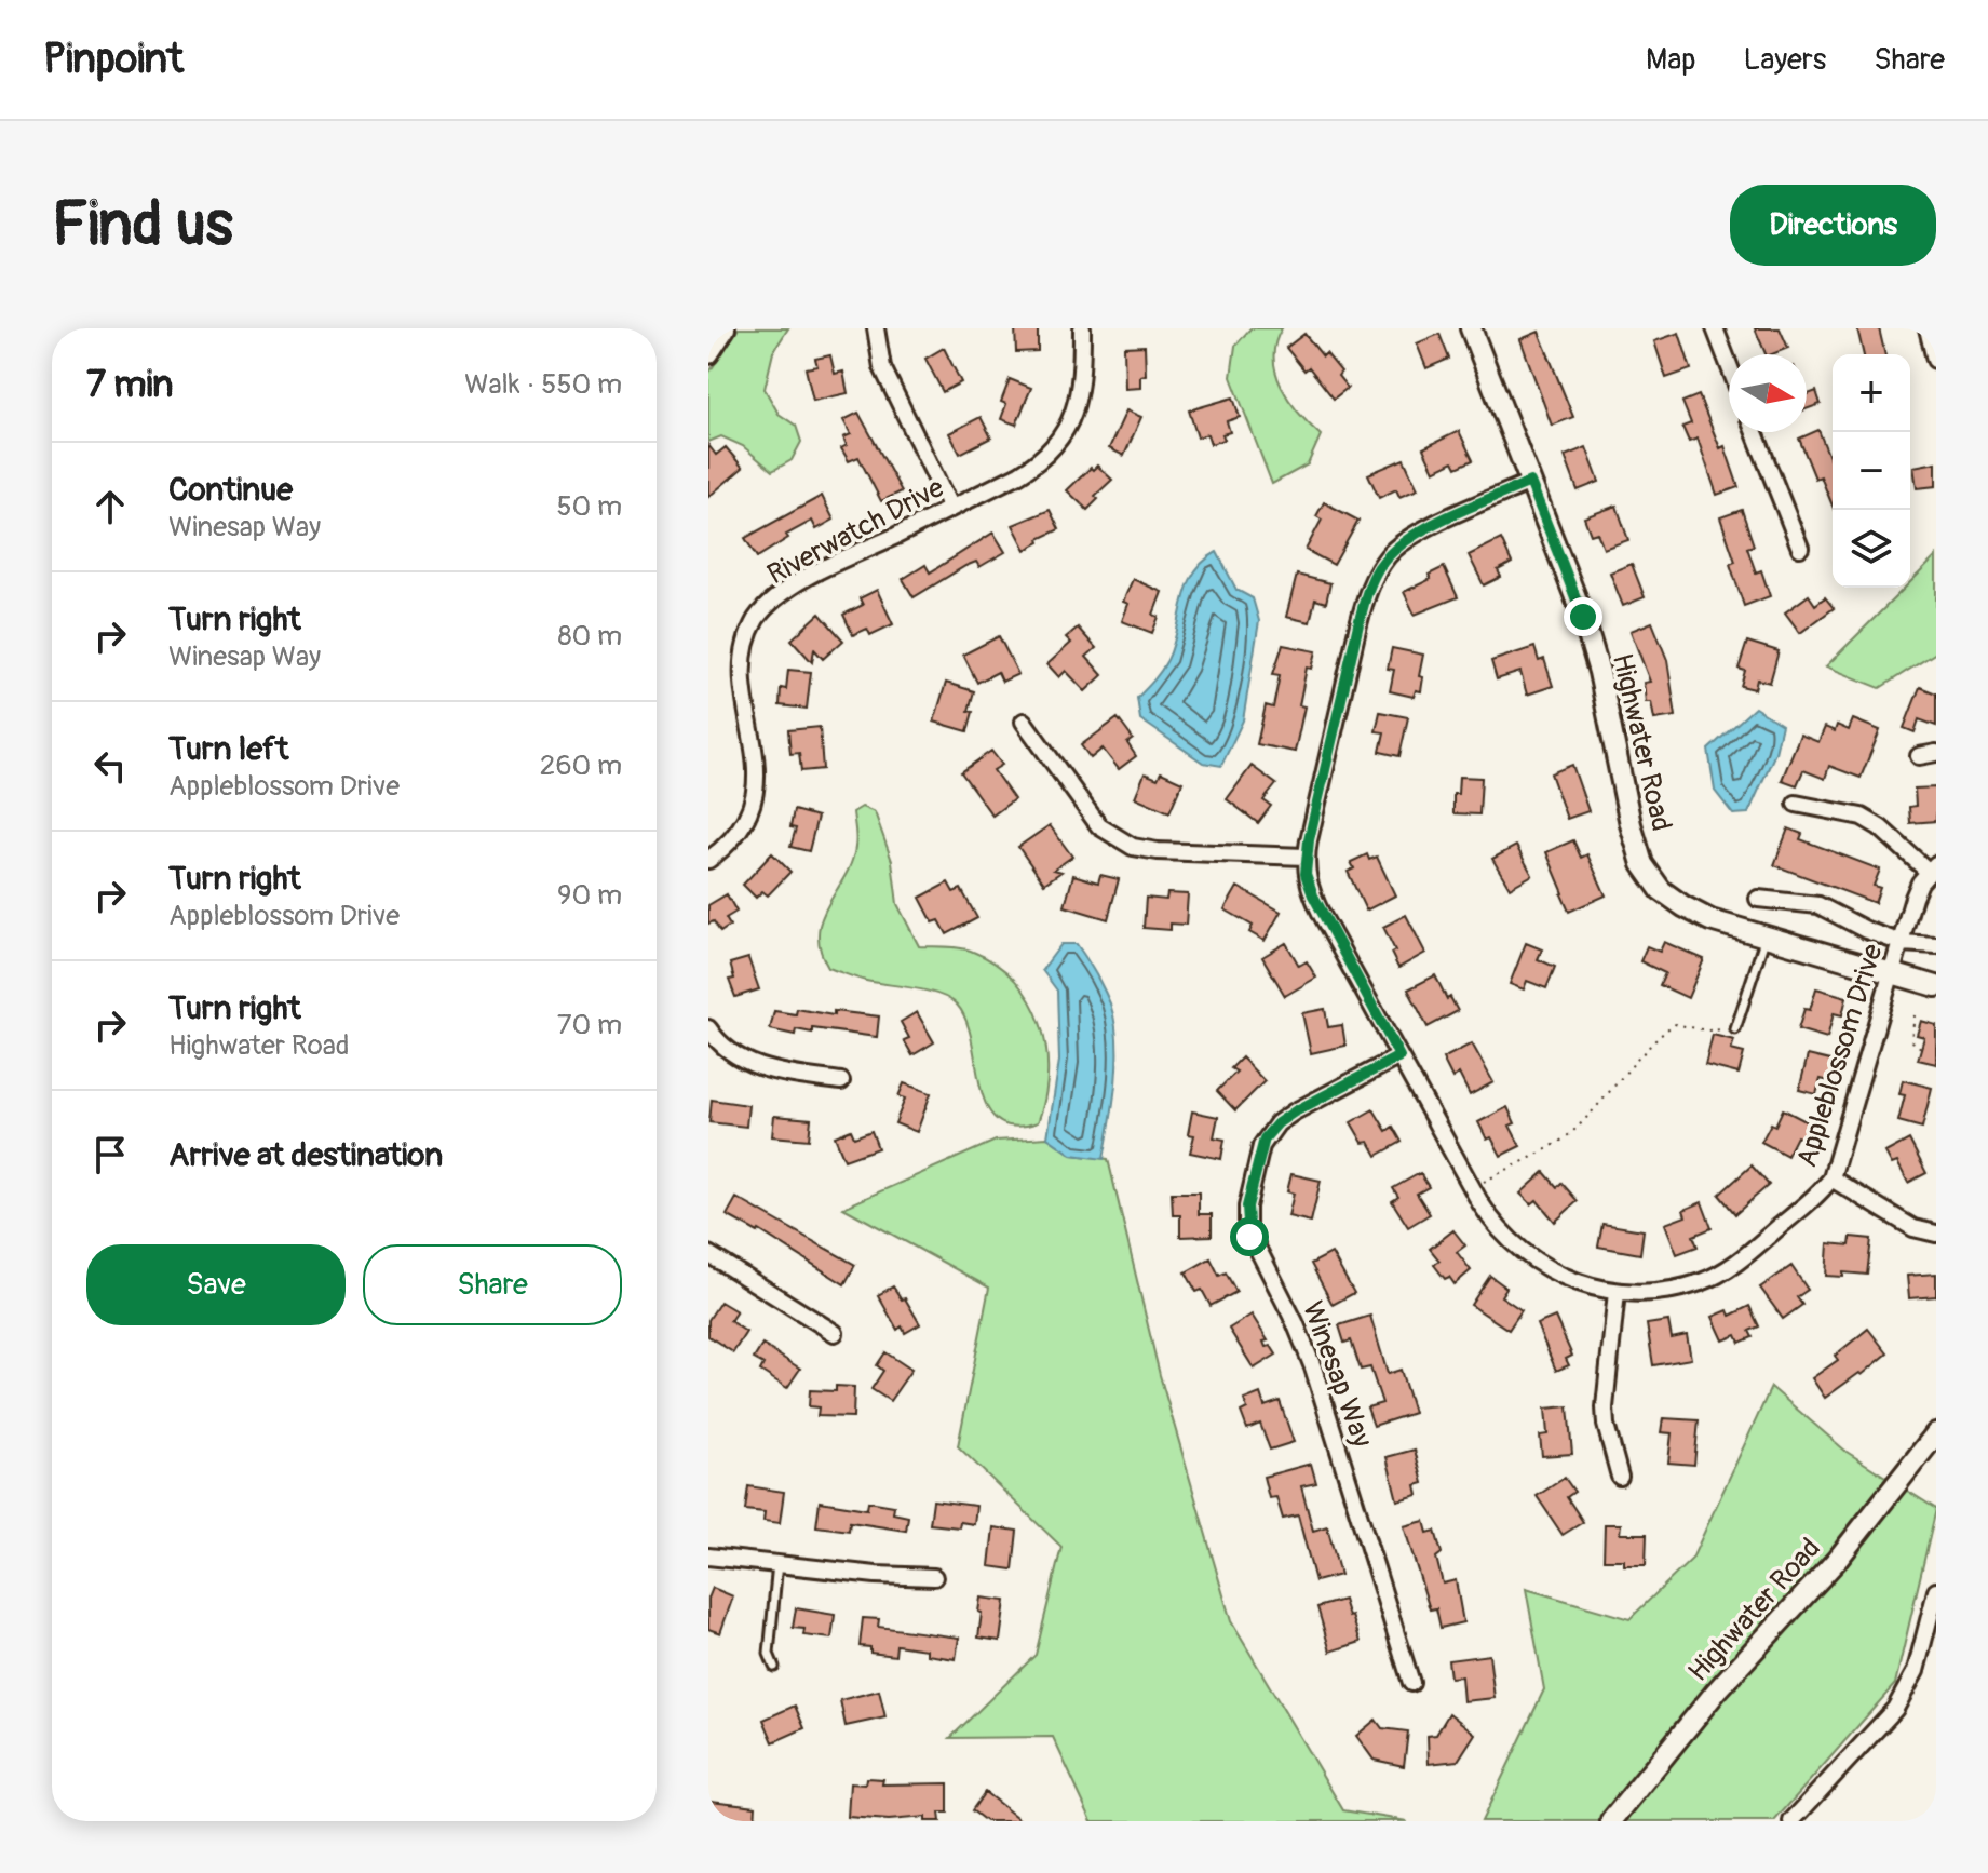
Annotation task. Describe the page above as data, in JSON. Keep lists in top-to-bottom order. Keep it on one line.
{"streets":{"street":["Riverwatch Drive","Highwater Road","Appleblossom Drive","Winesap Way"]},"crossings":[["Highwater Road","Appleblossom Drive"],["Appleblossom Drive","Winesap Way"]],"north":"right","page":{"header":"Pinpoint","nav":["Map","Layers","Share"],"buttons":["Directions",["Save","Share"]],"title":"Find us","heading":["7 min","Walk · 550 m"],"map_buttons":["+","−"],"list":[["Continue","Winesap Way","50 m"],["Turn right","Winesap Way","80 m"],["Turn left","Appleblossom Drive","260 m"],["Turn right","Appleblossom Drive","90 m"],["Turn right","Highwater Road","70 m"],"Arrive at destination"]}}
